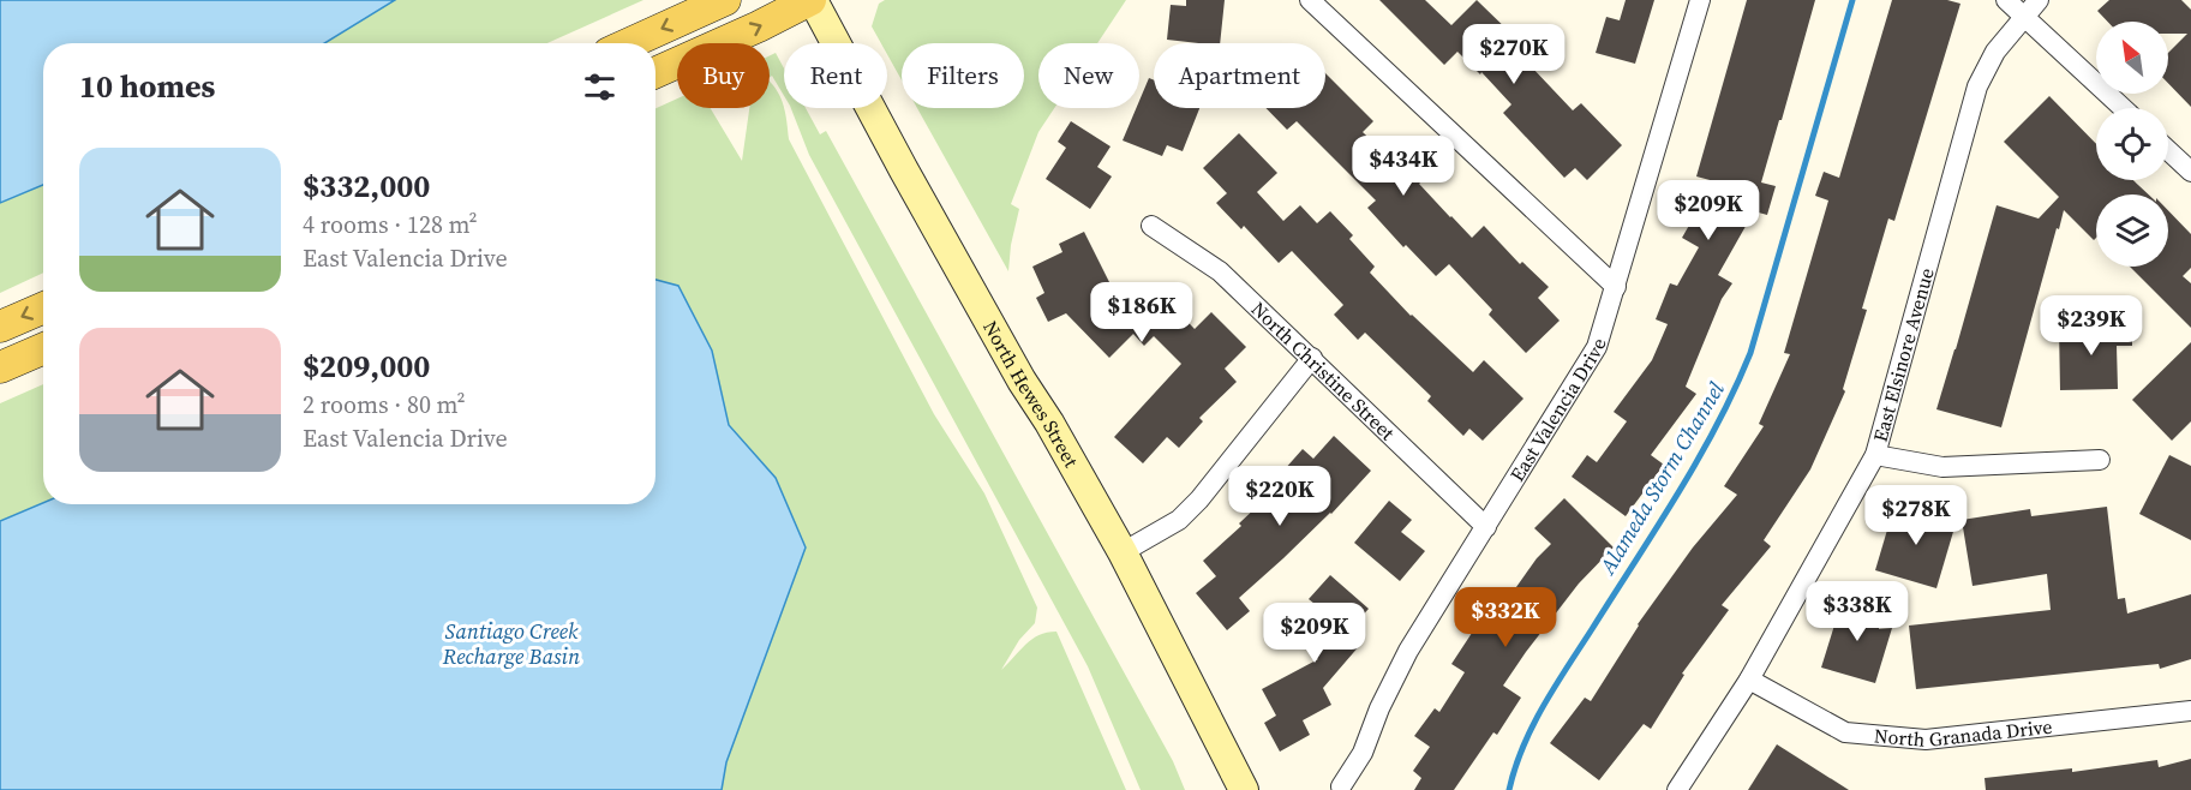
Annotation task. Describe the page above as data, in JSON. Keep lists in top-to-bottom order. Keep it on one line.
{"streets":{"main road":["North Hewes Street"],"street":["East Elsinore Avenue","North Christine Street","East Valencia Drive","North Granada Drive"]},"crossings":[["East Elsinore Avenue","North Granada Drive"],["North Christine Street","East Valencia Drive"]],"water":["Alameda Storm Channel","Santiago Creek Recharge Basin"],"north":"top left","page":{"price":["$270K","$434K","$209K","$186K","$239K","$220K","$278K","$338K","$332K","$209K"],"chip":["Buy","Rent","Filters","New","Apartment"],"heading":"10 homes","list":[{"name":"$332,000","note":"4 rooms · 128 m² · East Valencia Drive"},{"name":"$209,000","note":"2 rooms · 80 m² · East Valencia Drive"}]}}
